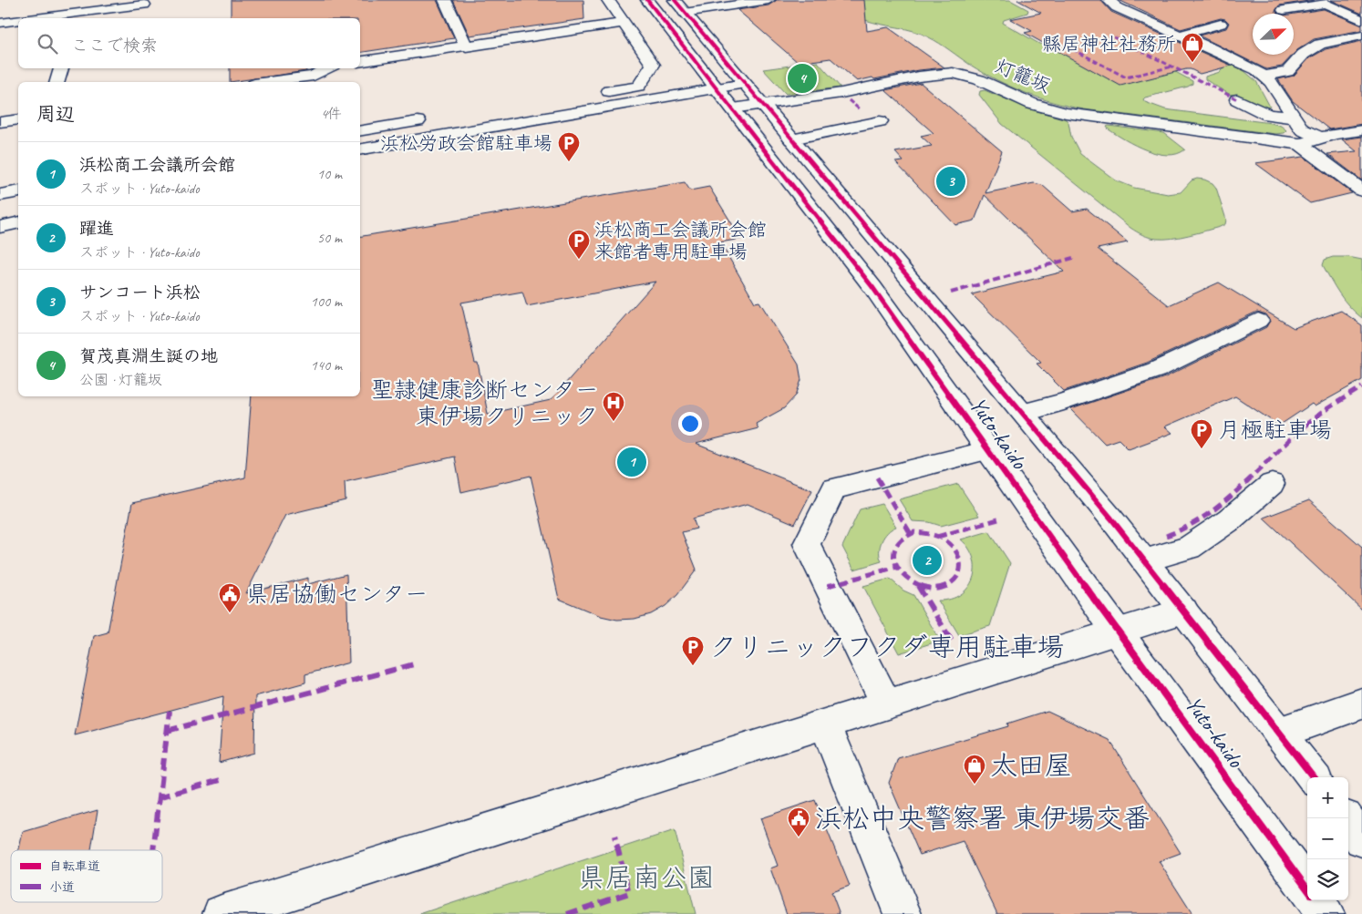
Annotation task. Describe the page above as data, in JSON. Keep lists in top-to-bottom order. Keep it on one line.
{"streets":{"street":["灯籠坂","Yuto-kaido"]},"crossings":[["灯籠坂","Yuto-kaido"]],"parks":["県居南公園"],"places":{"shop":["縣居神社社務所","太田屋"],"parking":["浜松労政会館駐車場","浜松商工会議所会館 来館者専用駐車場","月極駐車場","クリニックフクダ専用駐車場"],"hospital":["聖隷健康診断センター 東伊場クリニック"],"public building":["県居協働センター","浜松中央警察署 東伊場交番"]},"legend":["自転車道","小道"],"north":"top right","page":{"search":"ここで検索","pins":["4","3","1","2"],"heading":["周辺","4件"],"list":[{"mark":"1","name":"浜松商工会議所会館","note":"スポット · Yuto-kaido","value":"10 m"},{"mark":"2","name":"躍進","note":"スポット · Yuto-kaido","value":"50 m"},{"mark":"3","name":"サンコート浜松","note":"スポット · Yuto-kaido","value":"100 m"},{"mark":"4","name":"賀茂真淵生誕の地","note":"公園 · 灯籠坂","value":"140 m"}],"map_buttons":["+","−"]}}
